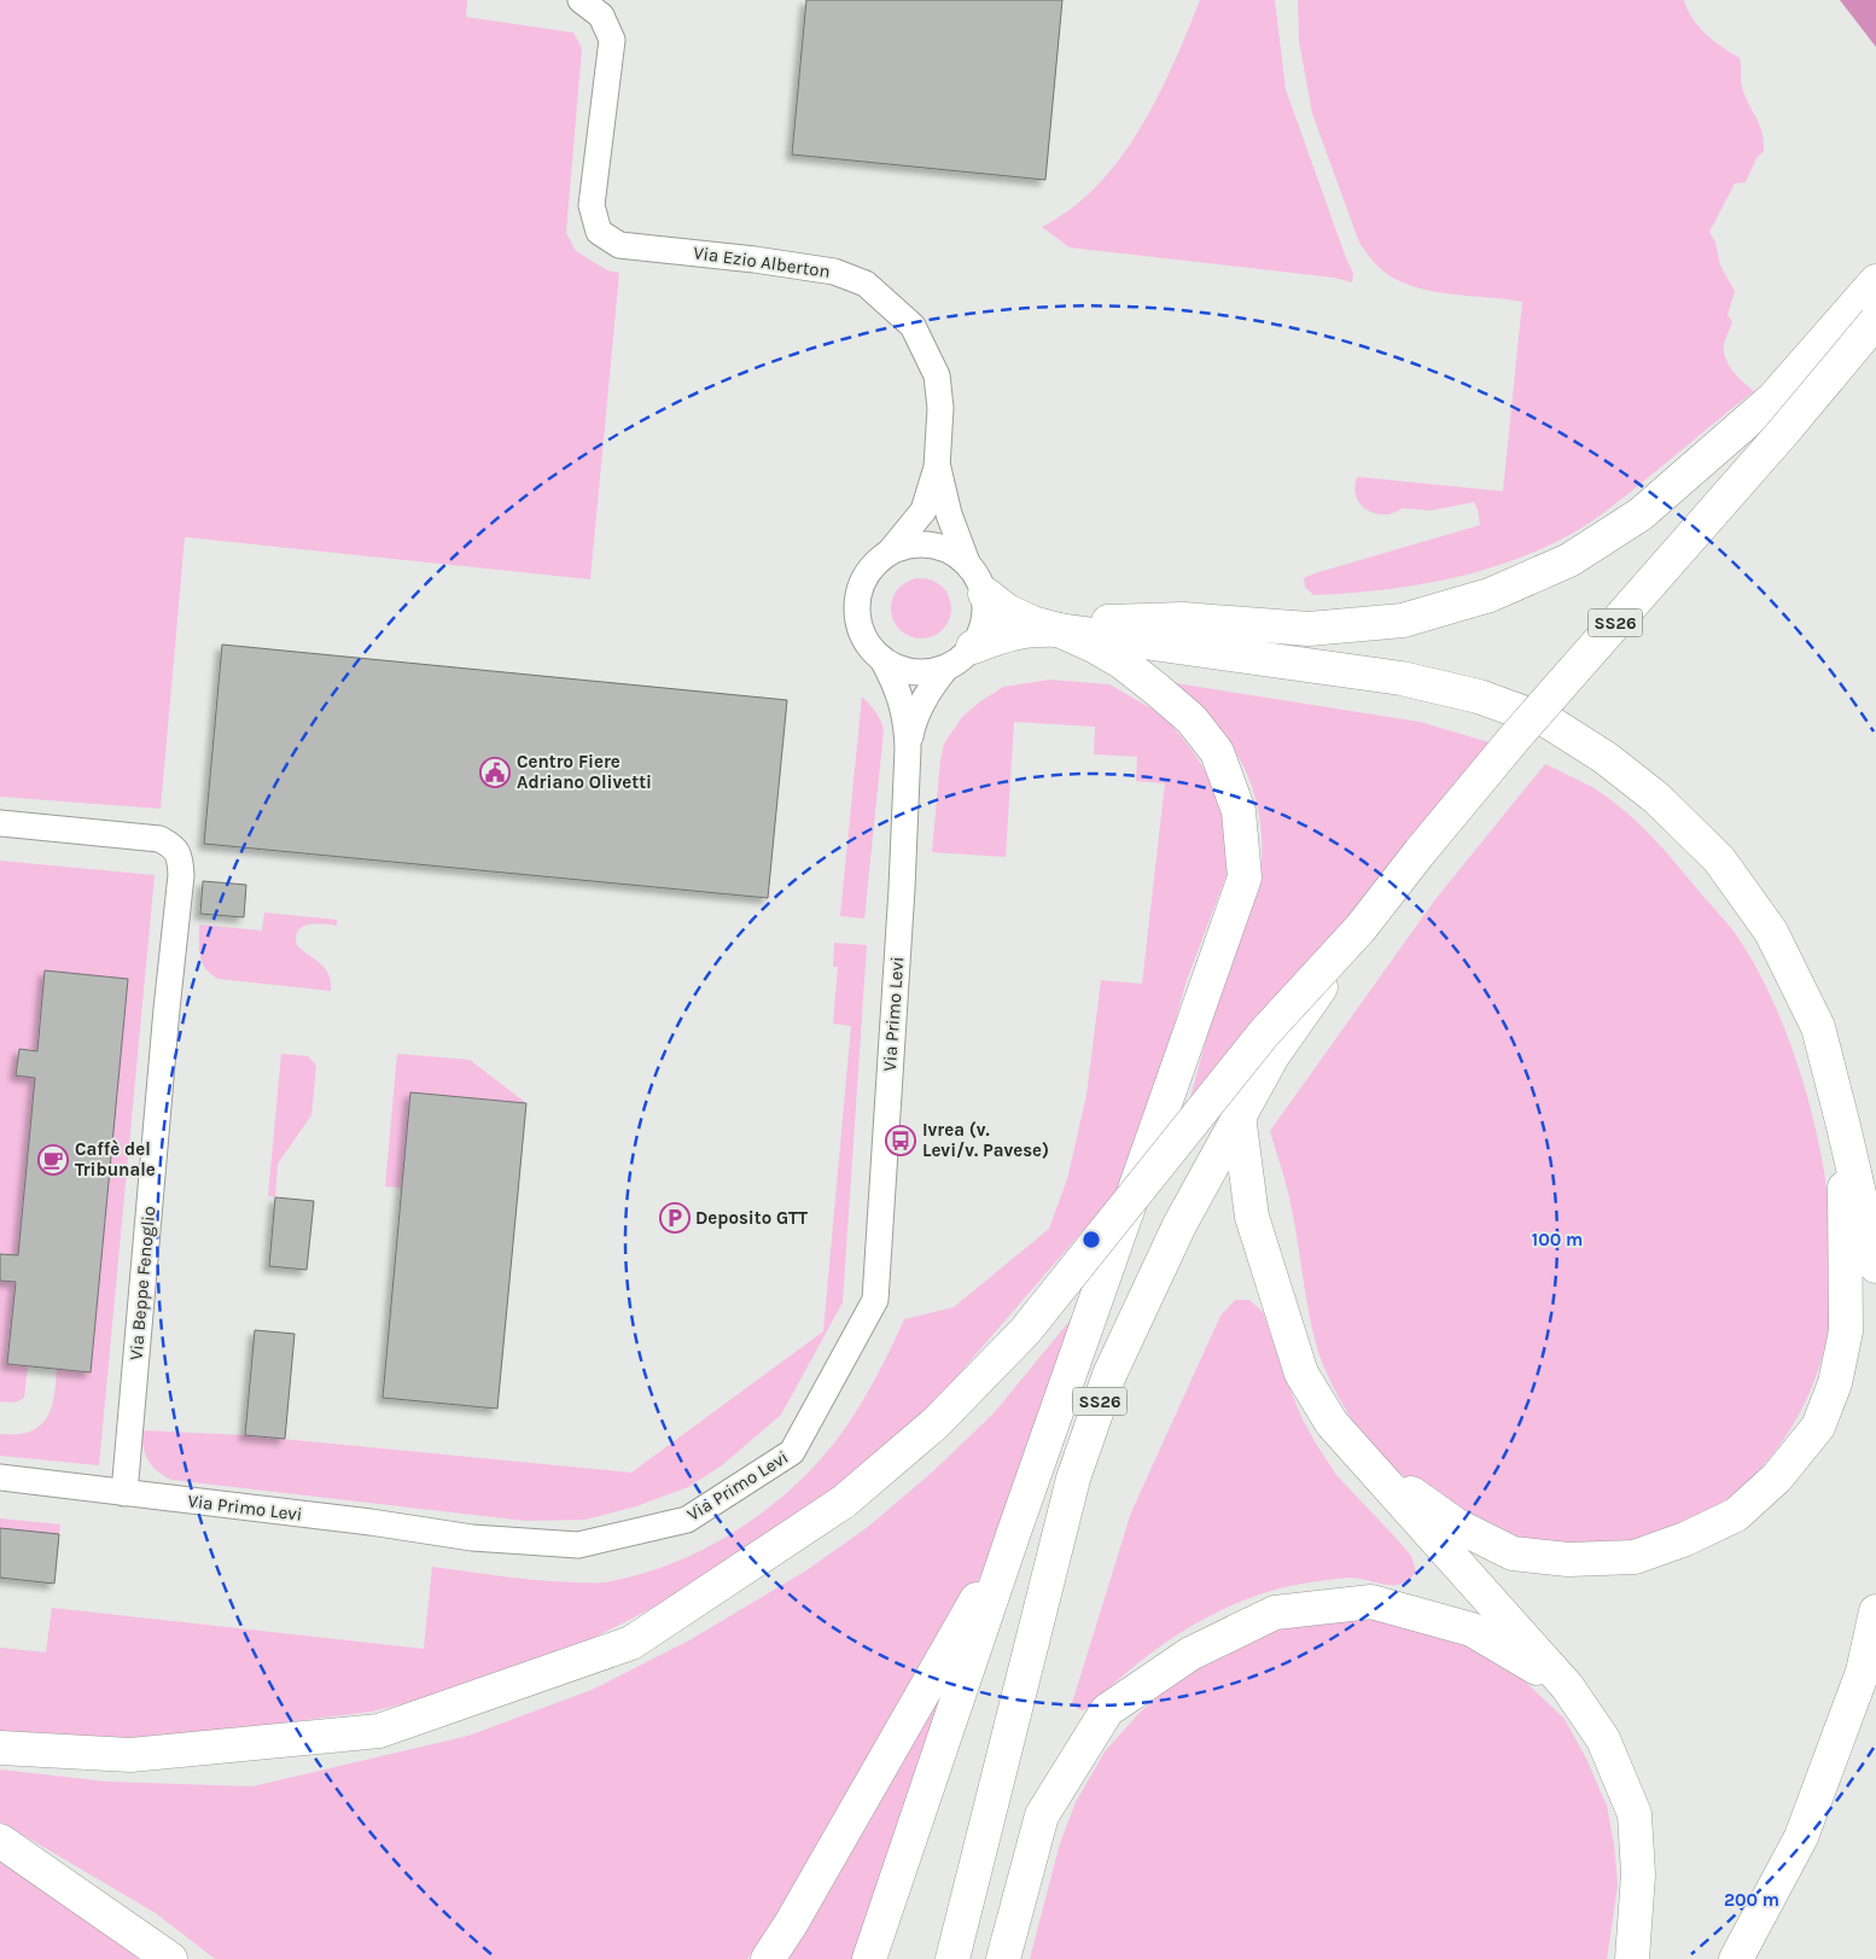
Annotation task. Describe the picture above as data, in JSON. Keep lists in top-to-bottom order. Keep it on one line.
{"streets":{"main road":["SS26"],"street":["Via Ezio Alberton","Via Primo Levi","Via Beppe Fenoglio"]},"crossings":[["Via Ezio Alberton","Via Primo Levi"],["Via Primo Levi","Via Beppe Fenoglio"]],"places":{"public building":["Centro Fiere Adriano Olivetti"],"bus stop":["Ivrea (v. Levi/v. Pavese)"],"cafe":["Caffè del Tribunale"],"parking":["Deposito GTT"]},"rings":["100 m","200 m"]}
